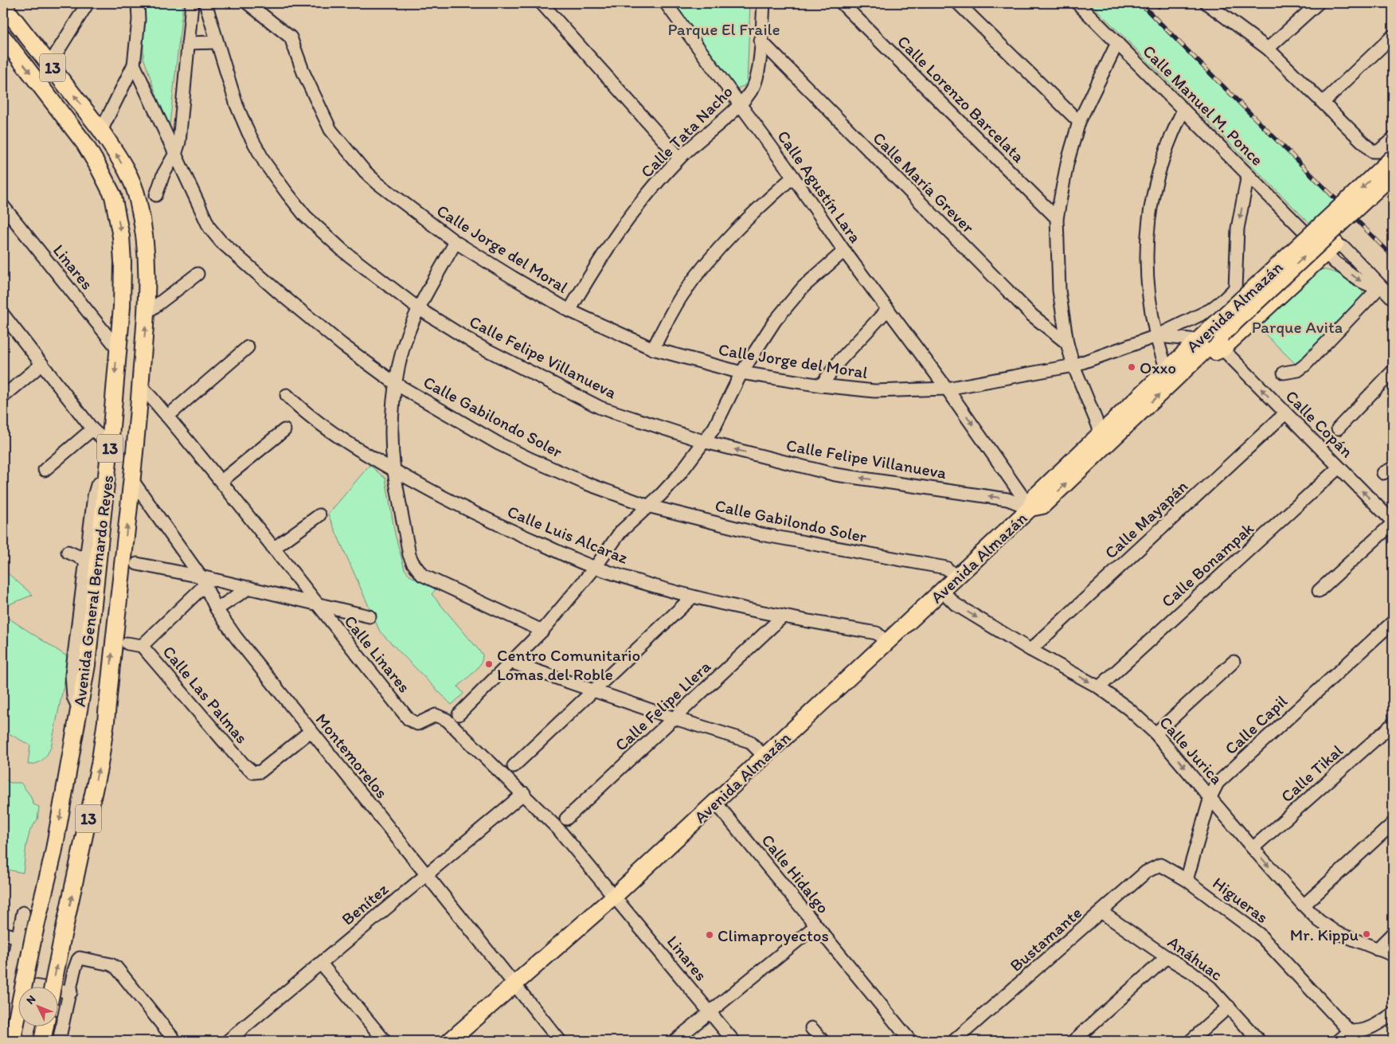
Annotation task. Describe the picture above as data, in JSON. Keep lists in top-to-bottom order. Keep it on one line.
{"streets":{"main road":["13","Avenida Almazán","Avenida General Bernardo Reyes"],"street":["Calle Lorenzo Barcelata","Calle Manuel M. Ponce","Calle Tata Nacho","Calle María Grever","Calle Agustín Lara","Calle Jorge del Moral","Linares","Calle Felipe Villanueva","Calle Gabilondo Soler","Calle Copán","Calle Mayapán","Calle Luis Alcaraz","Calle Bonampak","Calle Linares","Calle Las Palmas","Calle Felipe Llera","Calle Capil","Calle Jurica","Montemorelos","Calle Tikal","Calle Hidalgo","Higueras","Benítez","Bustamante","Anáhuac"]},"crossings":[["13","Avenida General Bernardo Reyes"],["Calle Manuel M. Ponce","Calle Jorge del Moral"],["Calle Tata Nacho","Calle María Grever"],["Calle Tata Nacho","Calle Agustín Lara"],["Calle Tata Nacho","Calle Jorge del Moral"],["Calle Agustín Lara","Calle Jorge del Moral"],["Calle Agustín Lara","Avenida Almazán"],["Calle Agustín Lara","Calle Felipe Villanueva"],["Linares","Avenida Almazán"],["Linares","Avenida General Bernardo Reyes"],["Linares","Calle Linares"],["Avenida Almazán","Calle Felipe Villanueva"],["Avenida Almazán","Calle Gabilondo Soler"],["Avenida Almazán","Calle Copán"],["Avenida Almazán","Calle Luis Alcaraz"],["Avenida Almazán","Calle Linares"],["Avenida Almazán","Calle Jurica"],["Avenida Almazán","Montemorelos"],["Avenida Almazán","Calle Hidalgo"],["Calle Copán","Calle Mayapán"],["Calle Copán","Calle Bonampak"],["Calle Mayapán","Calle Jurica"],["Calle Luis Alcaraz","Calle Felipe Llera"],["Calle Bonampak","Calle Jurica"],["Avenida General Bernardo Reyes","Calle Linares"],["Avenida General Bernardo Reyes","Montemorelos"],["Calle Linares","Benítez"],["Calle Las Palmas","Montemorelos"],["Calle Capil","Calle Jurica"],["Calle Capil","Higueras"],["Calle Jurica","Calle Tikal"],["Montemorelos","Benítez"],["Higueras","Bustamante"],["Bustamante","Anáhuac"]],"one_way":["Calle Copán","Calle Jurica"],"parks":["Parque El Fraile","Parque Avita"],"places":["Oxxo","Centro Comunitario Lomas del Roble","Mr. Kippu","Climaproyectos"],"north":"top left"}
